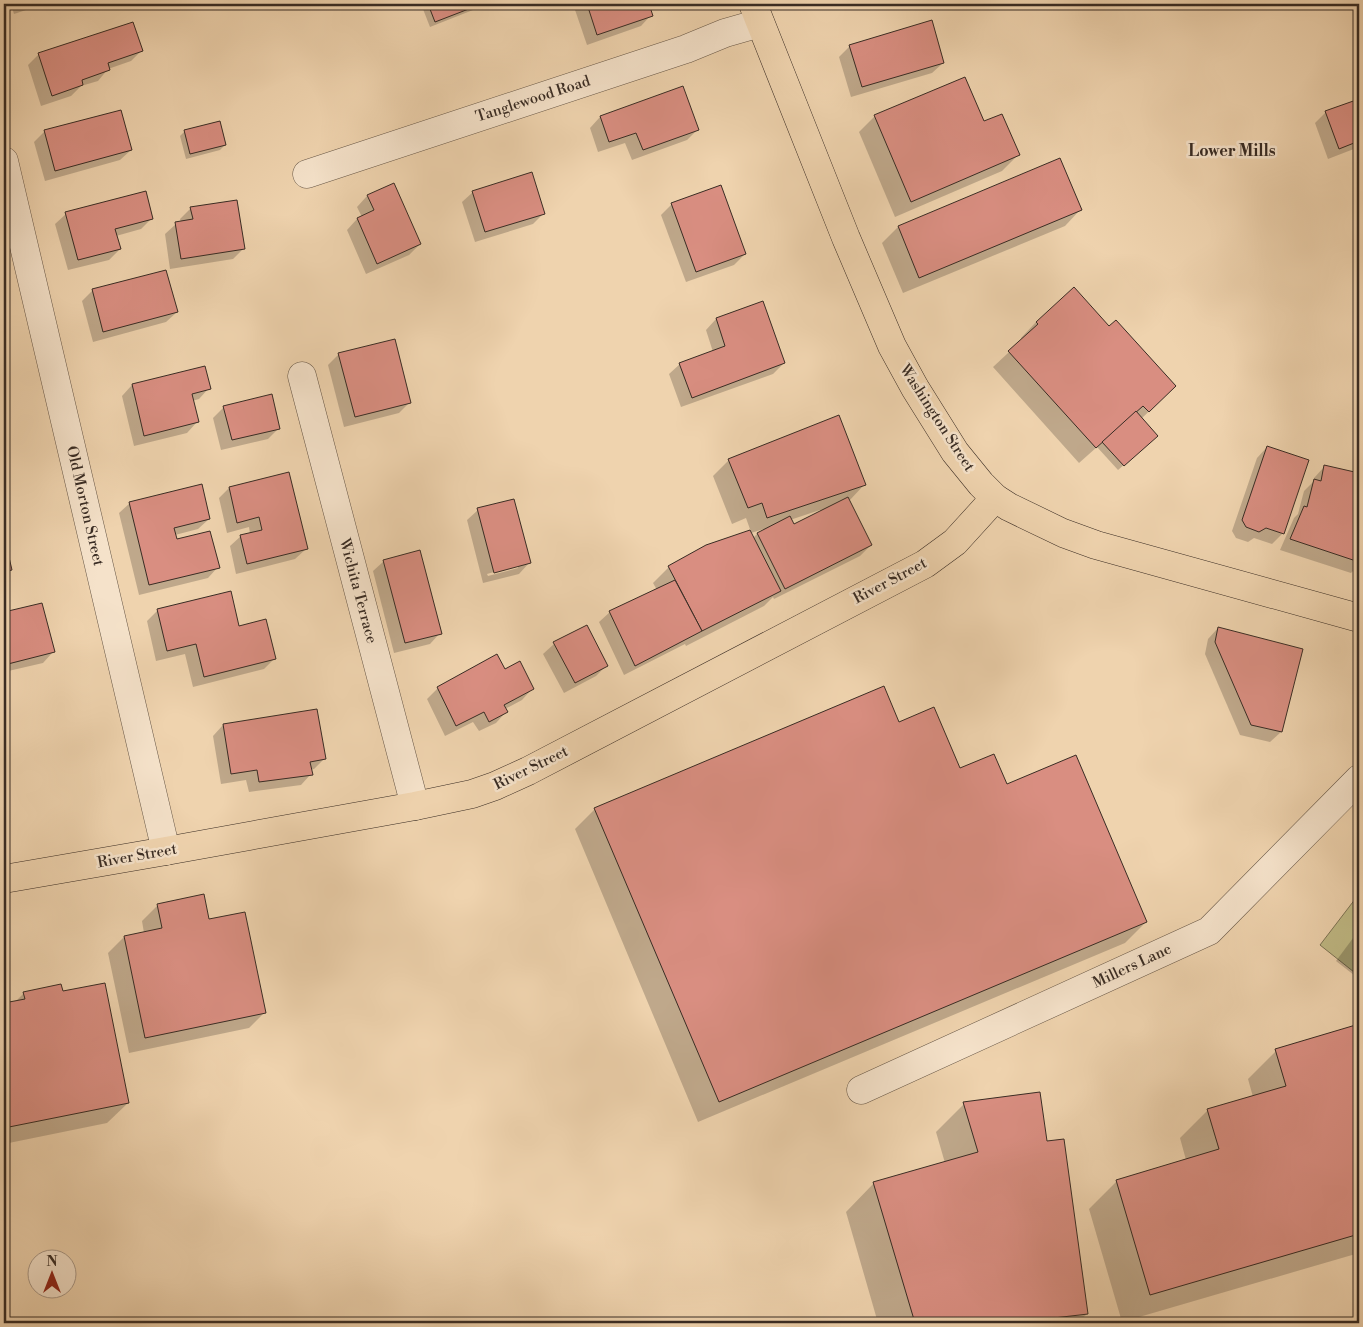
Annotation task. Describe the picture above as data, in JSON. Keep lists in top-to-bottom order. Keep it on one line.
{"streets":{"main road":["Washington Street","River Street"],"street":["Tanglewood Road","Old Morton Street","Wichita Terrace","Millers Lane"]},"crossings":[["Tanglewood Road","Washington Street"],["Washington Street","River Street"],["Old Morton Street","River Street"],["River Street","Wichita Terrace"]],"districts":["Lower Mills"],"north":"top"}
